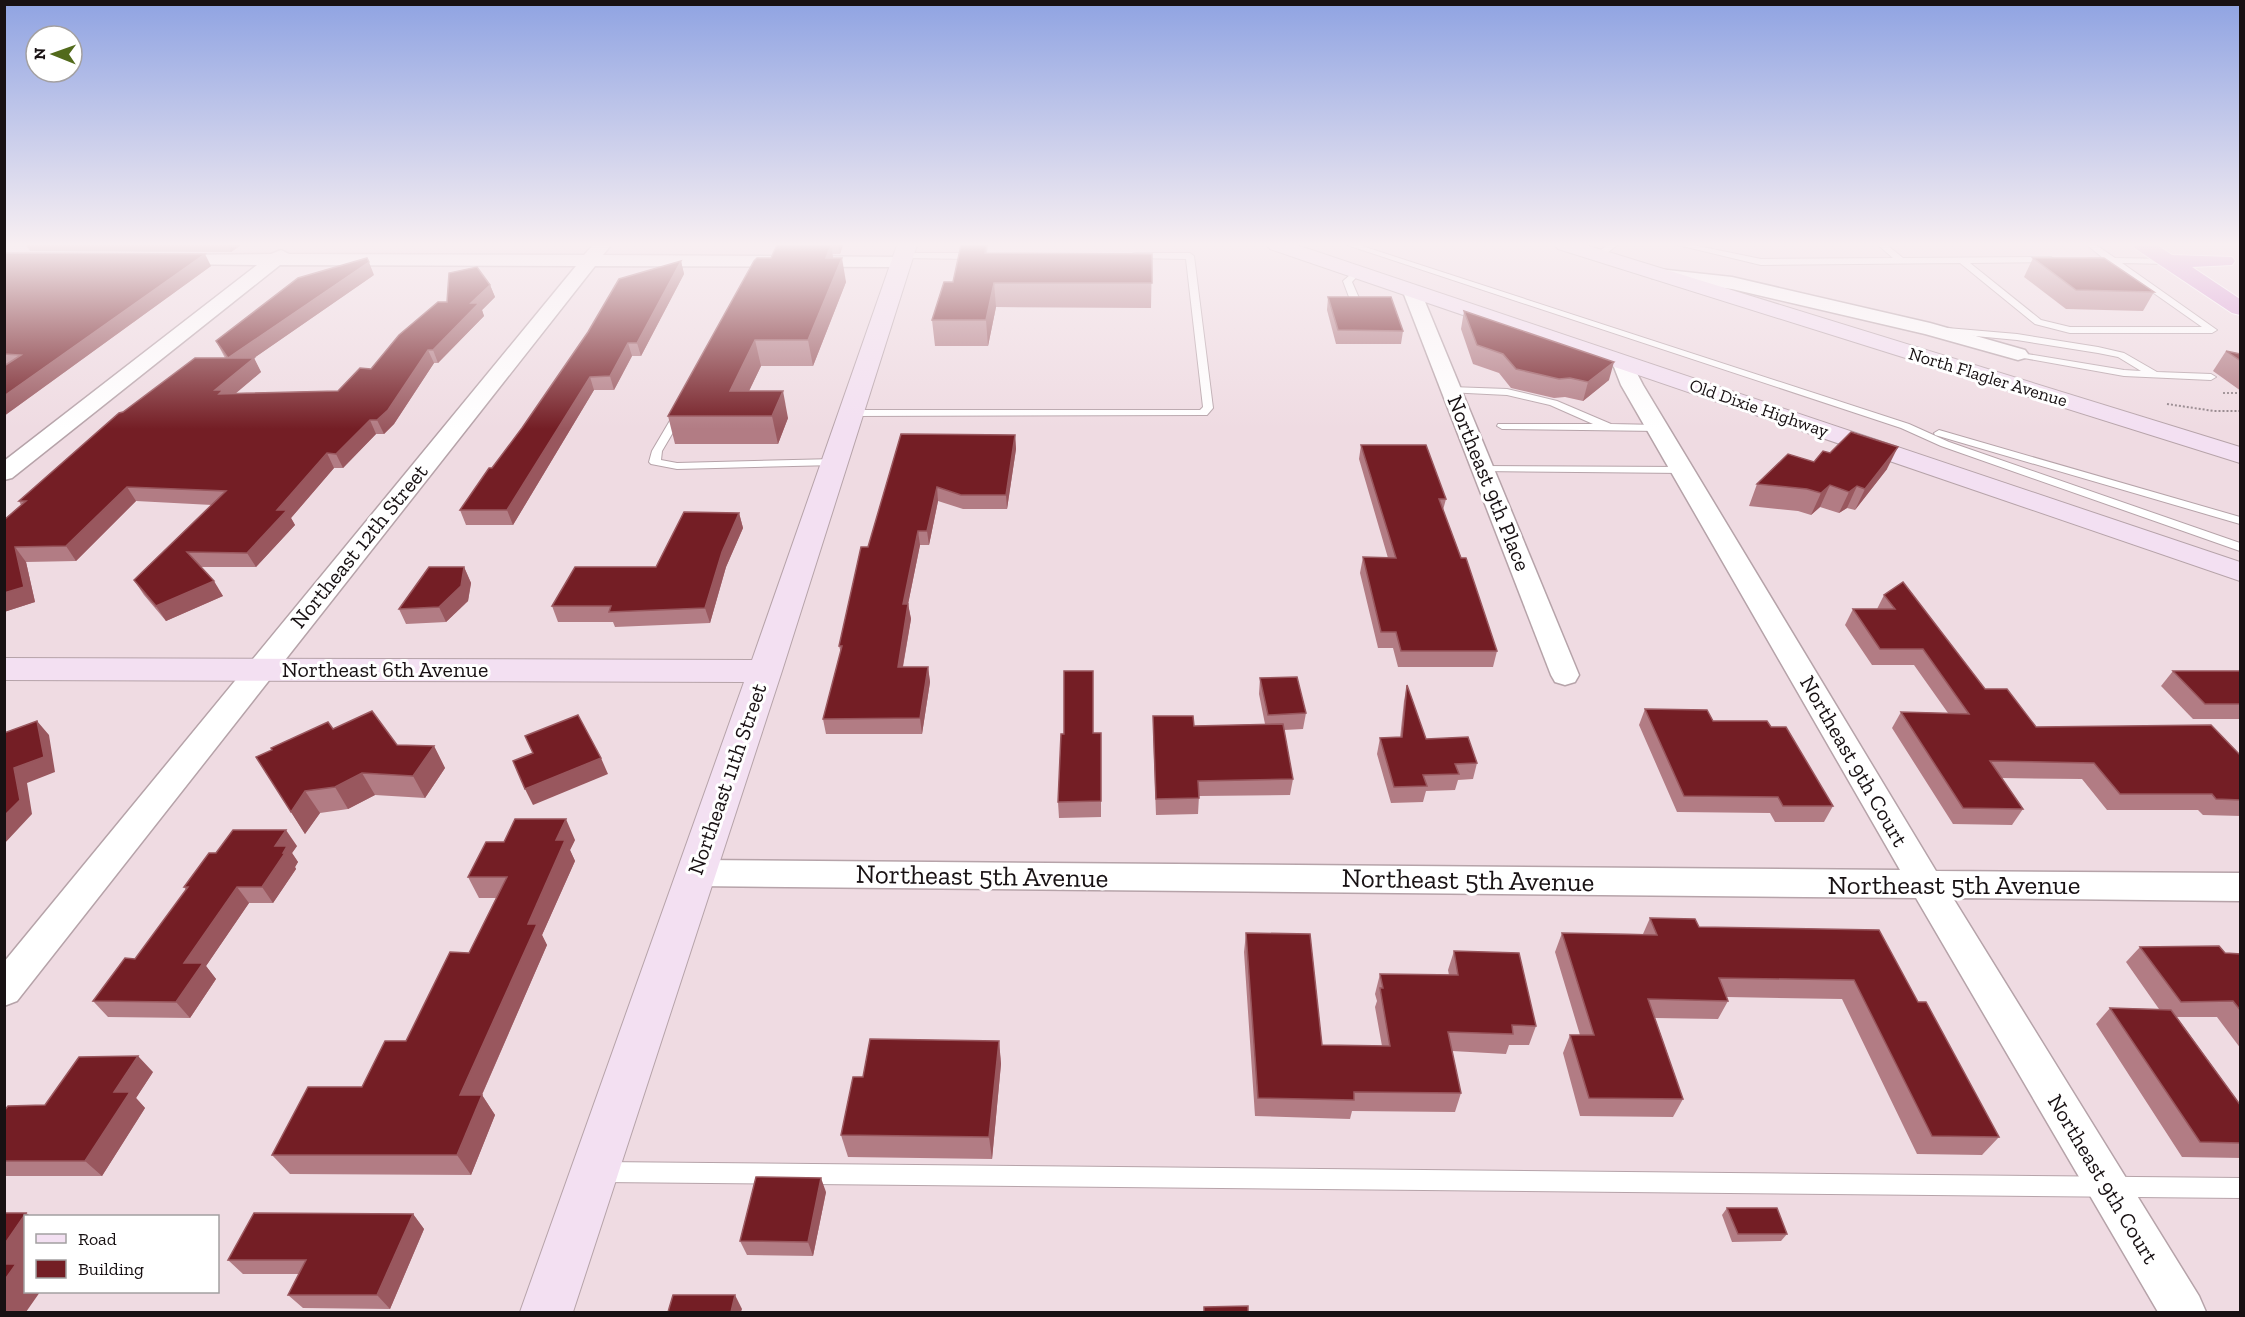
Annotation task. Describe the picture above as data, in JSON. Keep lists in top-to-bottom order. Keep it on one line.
{"streets":{"street":["North Flagler Avenue","Old Dixie Highway","Northeast 9th Place","Northeast 12th Street","Northeast 6th Avenue","Northeast 9th Court","Northeast 11th Street","Northeast 5th Avenue"]},"crossings":[["Old Dixie Highway","Northeast 9th Court"],["Northeast 12th Street","Northeast 6th Avenue"],["Northeast 6th Avenue","Northeast 11th Street"],["Northeast 9th Court","Northeast 5th Avenue"],["Northeast 11th Street","Northeast 5th Avenue"]],"legend":["Road","Building"],"north":"left"}
